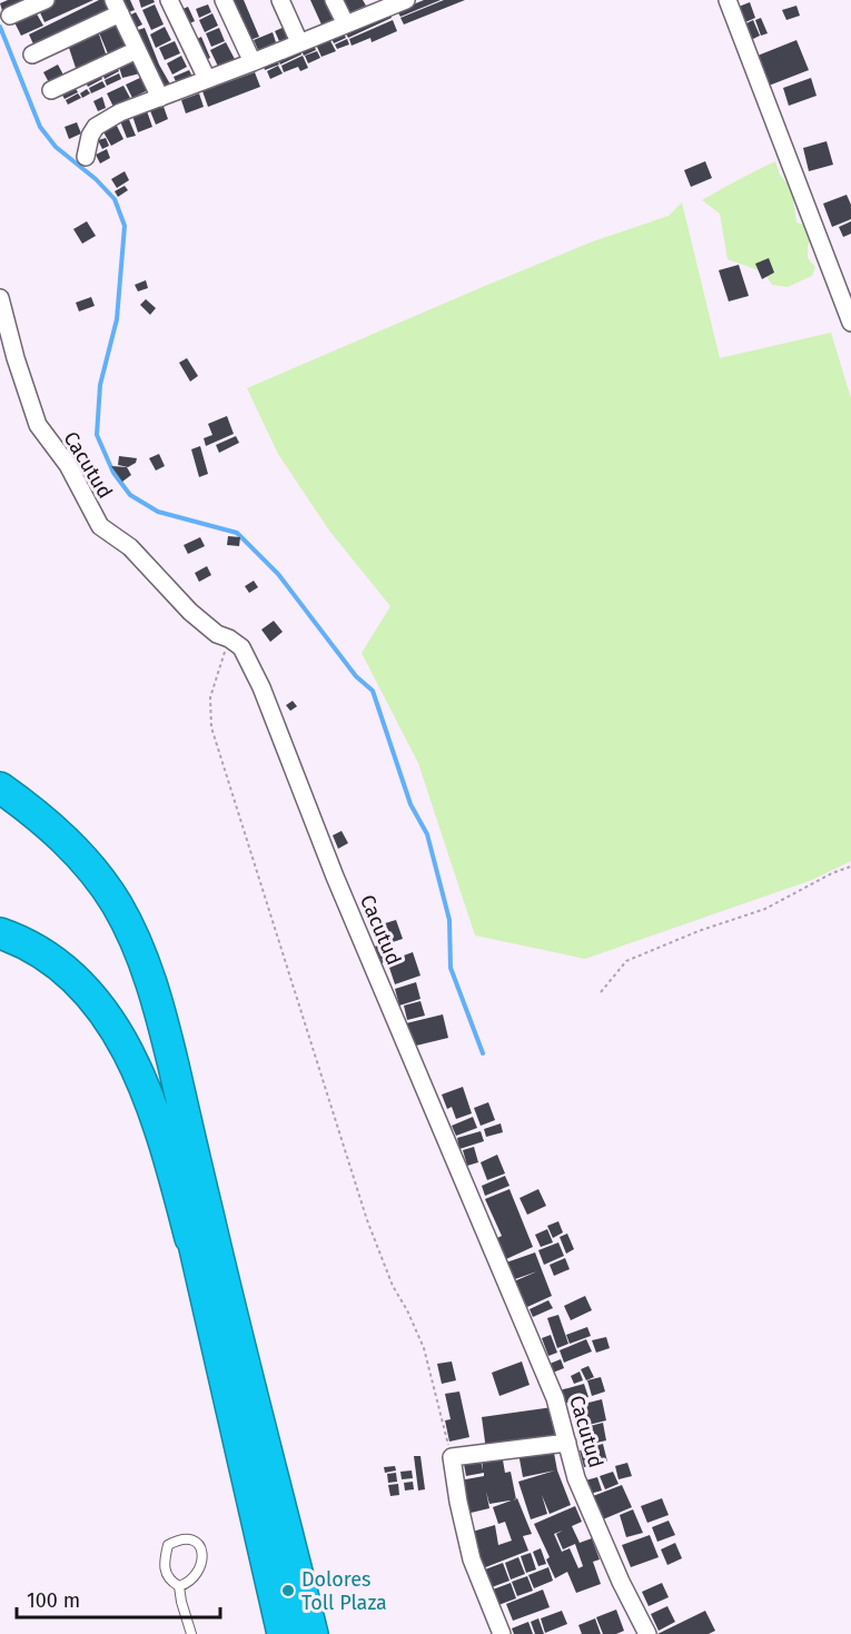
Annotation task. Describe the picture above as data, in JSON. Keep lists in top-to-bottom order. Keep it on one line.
{"streets":{"street":["Cacutud"]},"places":["Dolores Toll Plaza"],"scale_bar":"100 m"}
